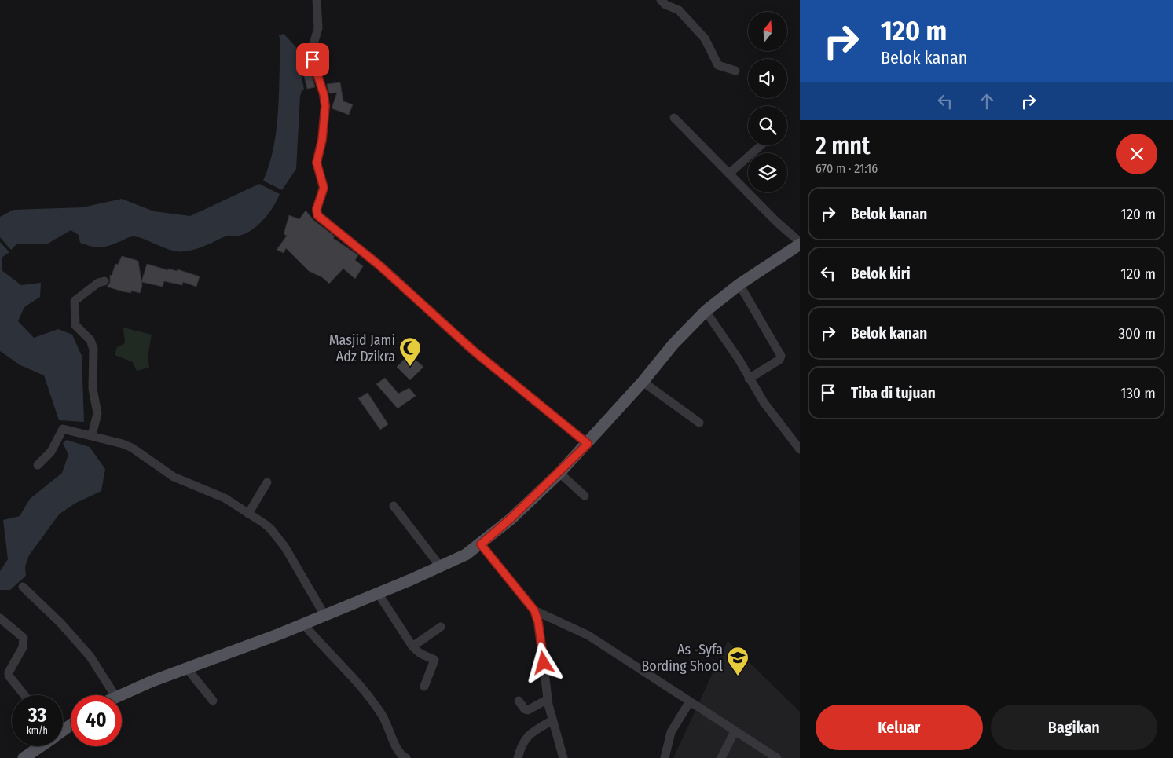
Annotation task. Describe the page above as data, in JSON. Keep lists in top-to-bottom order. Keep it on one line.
{"places":{"mosque":["Masjid Jami Adz Dzikra"],"school or university":["As -Syfa Bording Shool"]},"north":"top","page":{"turn":["120 m","Belok kanan"],"heading":["2 mnt","670 m · 21:16"],"list":[{"name":"Belok kanan","value":"120 m"},{"name":"Belok kiri","value":"120 m"},{"name":"Belok kanan","value":"300 m"},{"name":"Tiba di tujuan","value":"130 m"}],"speed":"33 km/h","limit":"40","buttons":["Keluar","Bagikan"]}}
